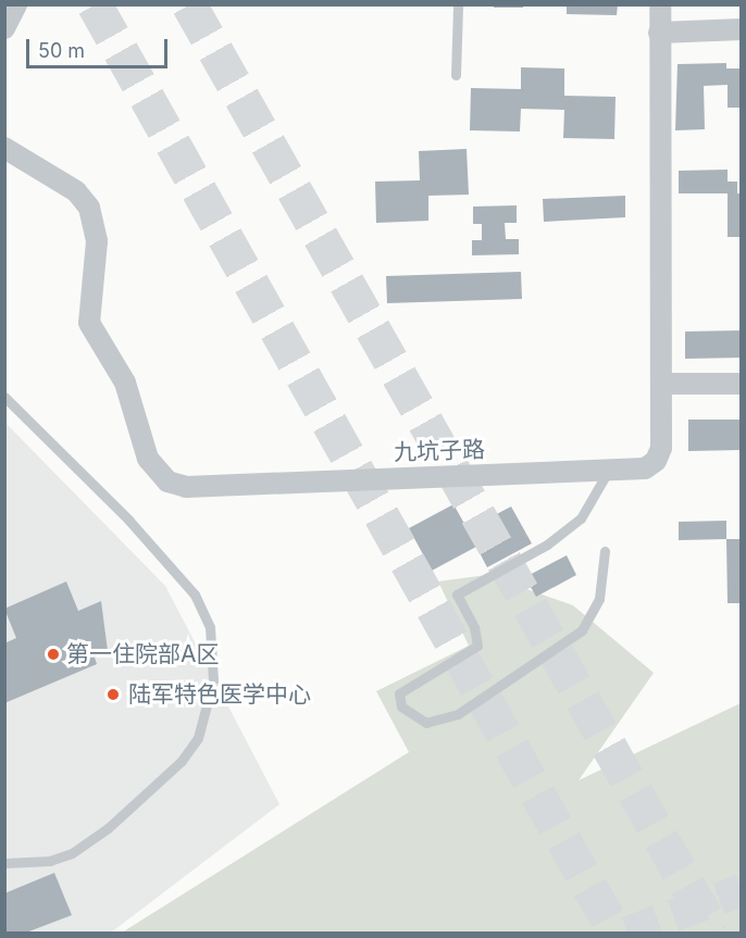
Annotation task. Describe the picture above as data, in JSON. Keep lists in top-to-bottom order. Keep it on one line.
{"streets":{"street":["九坑子路"]},"places":["第一住院部A区","陆军特色医学中心"],"scale_bar":"50 m"}
